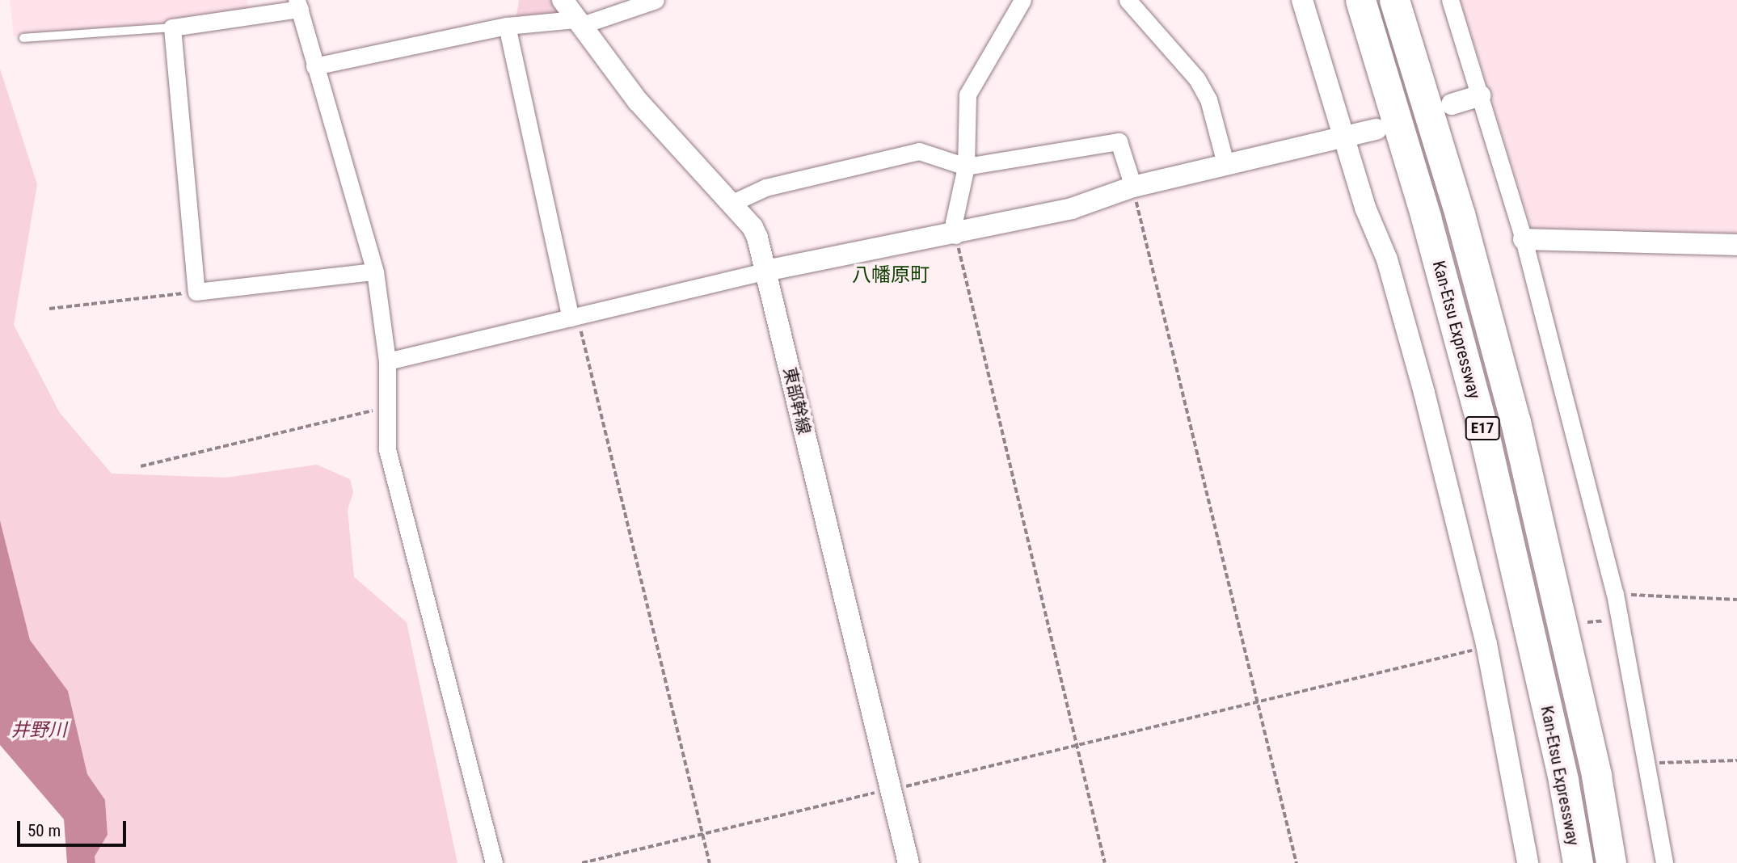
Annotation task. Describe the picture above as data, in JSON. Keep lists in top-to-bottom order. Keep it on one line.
{"streets":{"highway":["Kan-Etsu Expressway","E17"],"street":["東部幹線"]},"districts":["八幡原町"],"water":["井野川"],"scale_bar":"50 m"}
